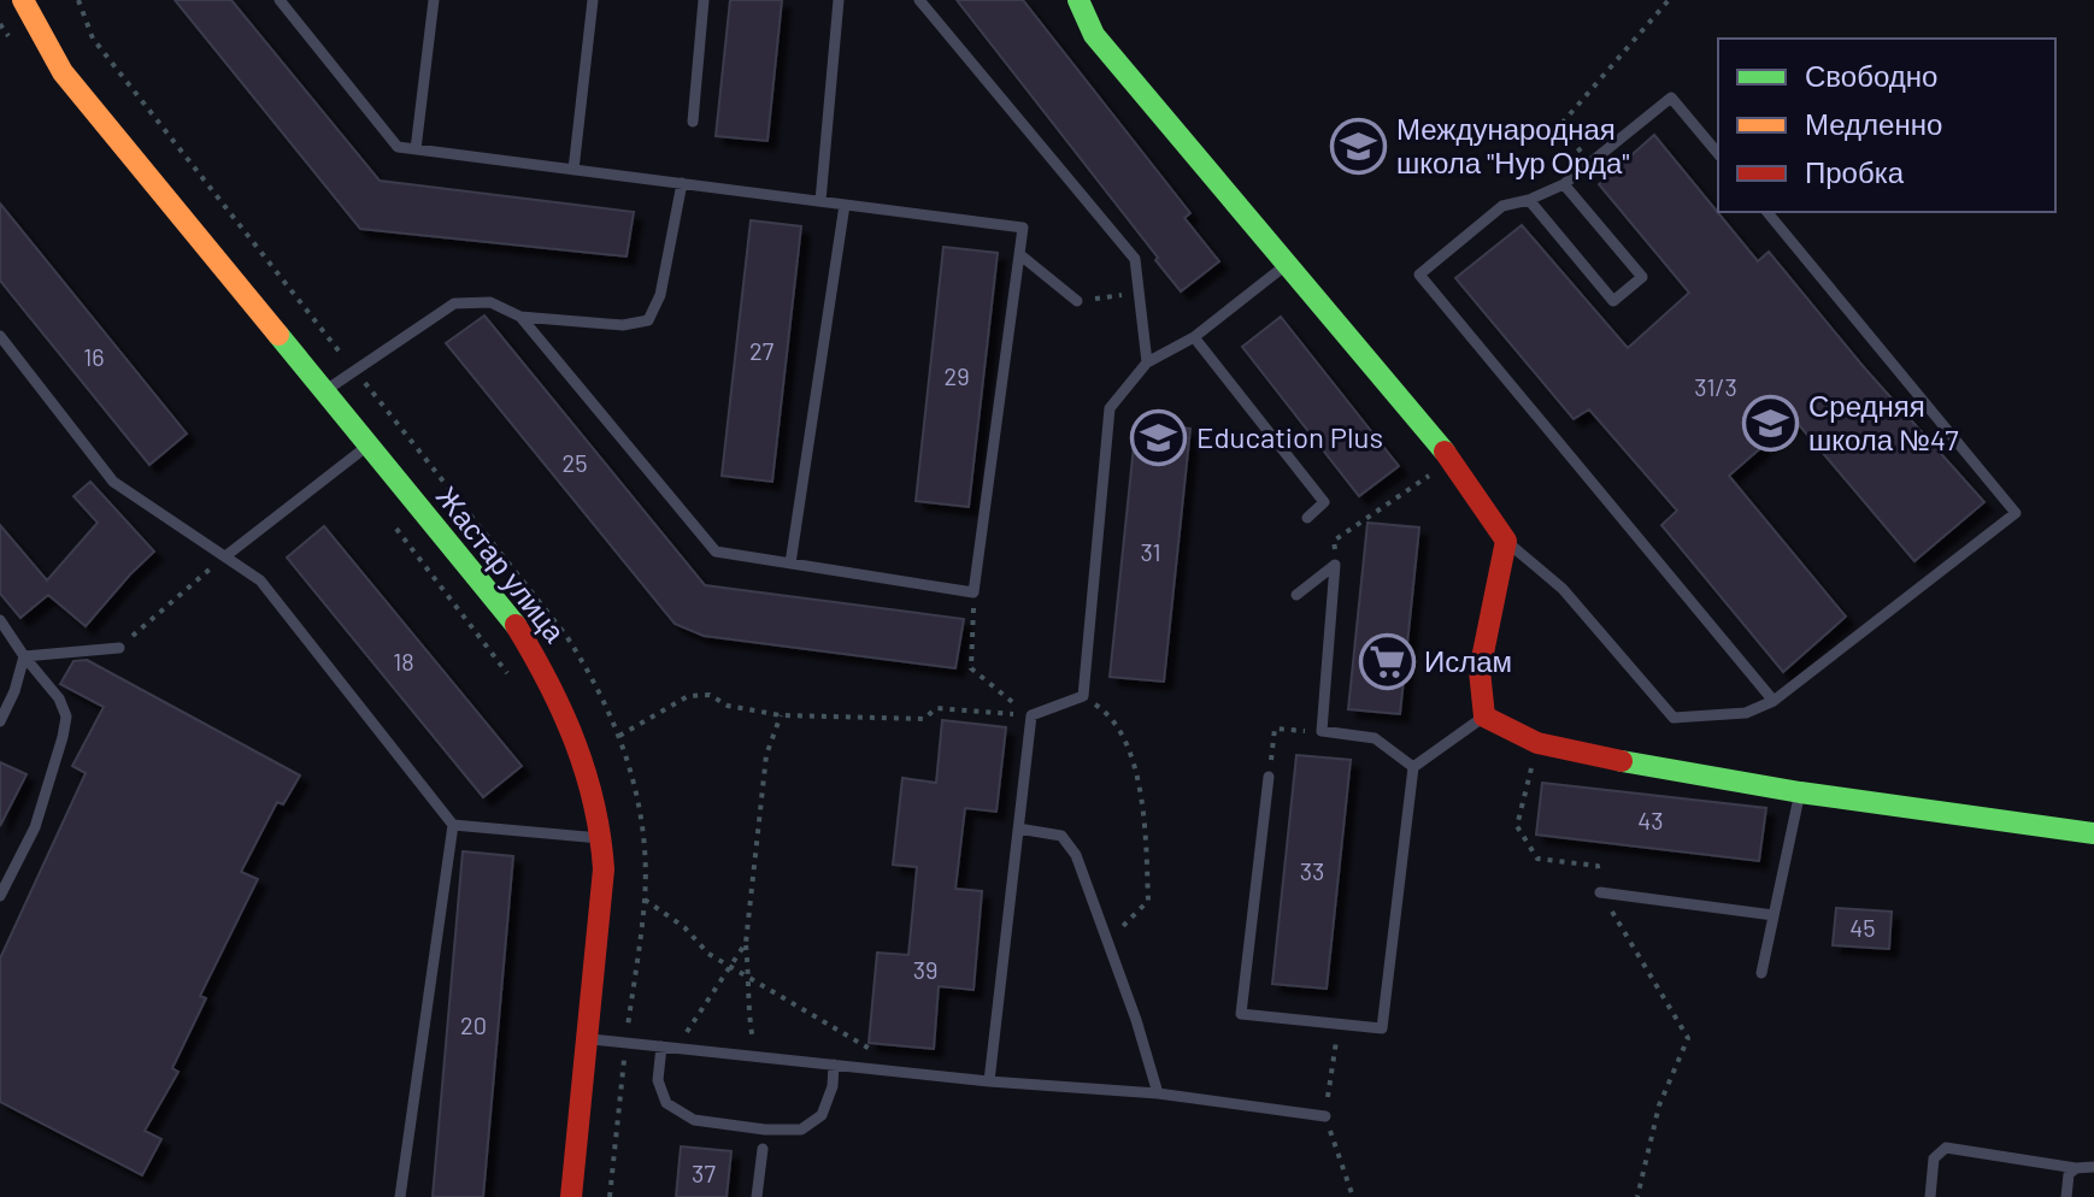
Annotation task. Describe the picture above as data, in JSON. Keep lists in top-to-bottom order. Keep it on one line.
{"streets":{"street":["Жастар улица"]},"places":{"school or university":["Международная школа \"Нур Орда\"","Средняя школа №47","Education Plus"],"supermarket":["Ислам"]},"house_numbers":["27","16","29","31/3","25","31","18","43","33","45","39","20","37"],"legend":["Свободно","Медленно","Пробка"]}
